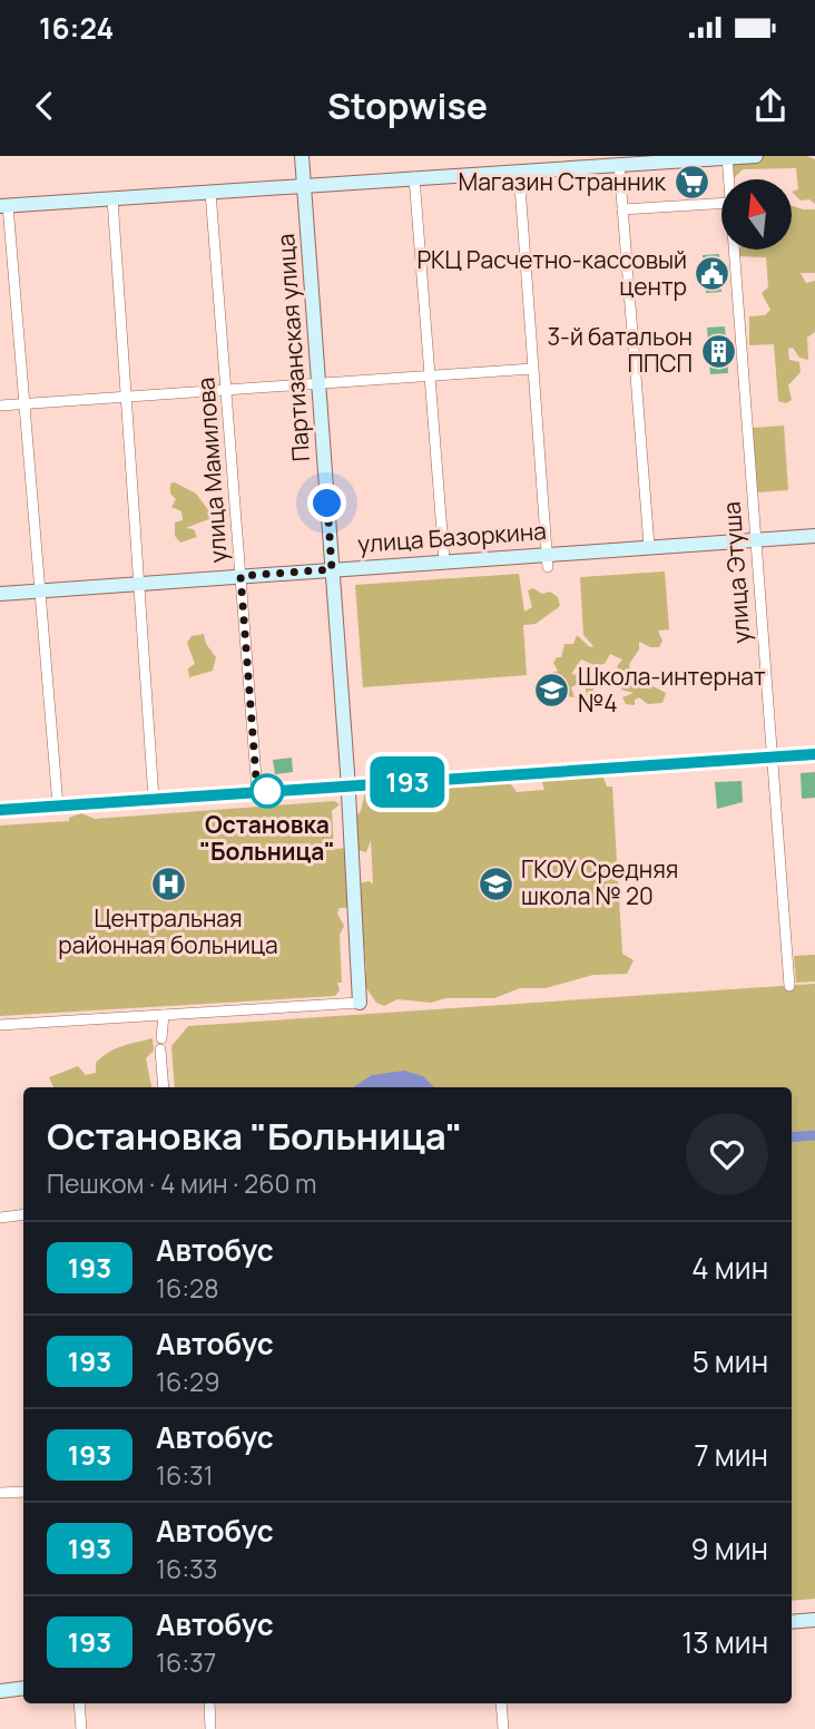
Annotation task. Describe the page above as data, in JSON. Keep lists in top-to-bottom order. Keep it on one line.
{"streets":{"street":["Партизанская улица","улица Мамилова","улица Базоркина","улица Этуша"]},"crossings":[["Партизанская улица","улица Базоркина"],["улица Мамилова","улица Базоркина"],["улица Базоркина","улица Этуша"]],"places":{"supermarket":["Магазин Странник"],"public building":["РКЦ Расчетно-кассовый центр"],"building":["3-й батальон ППСП"],"school or university":["Школа-интернат №4","ГКОУ Средняя школа № 20"],"other":["Остановка \"Больница\""],"hospital":["Центральная районная больница"]},"lines":["bus line 193"],"north":"top","page":{"status":"16:24","header":"Stopwise","on_map":"193","heading":["Остановка \"Больница\"","Пешком · 4 мин · 260 m"],"list":[{"mark":"193","name":"Автобус","note":"16:28","value":"4 мин"},{"mark":"193","name":"Автобус","note":"16:29","value":"5 мин"},{"mark":"193","name":"Автобус","note":"16:31","value":"7 мин"},{"mark":"193","name":"Автобус","note":"16:33","value":"9 мин"},{"mark":"193","name":"Автобус","note":"16:37","value":"13 мин"}]}}
